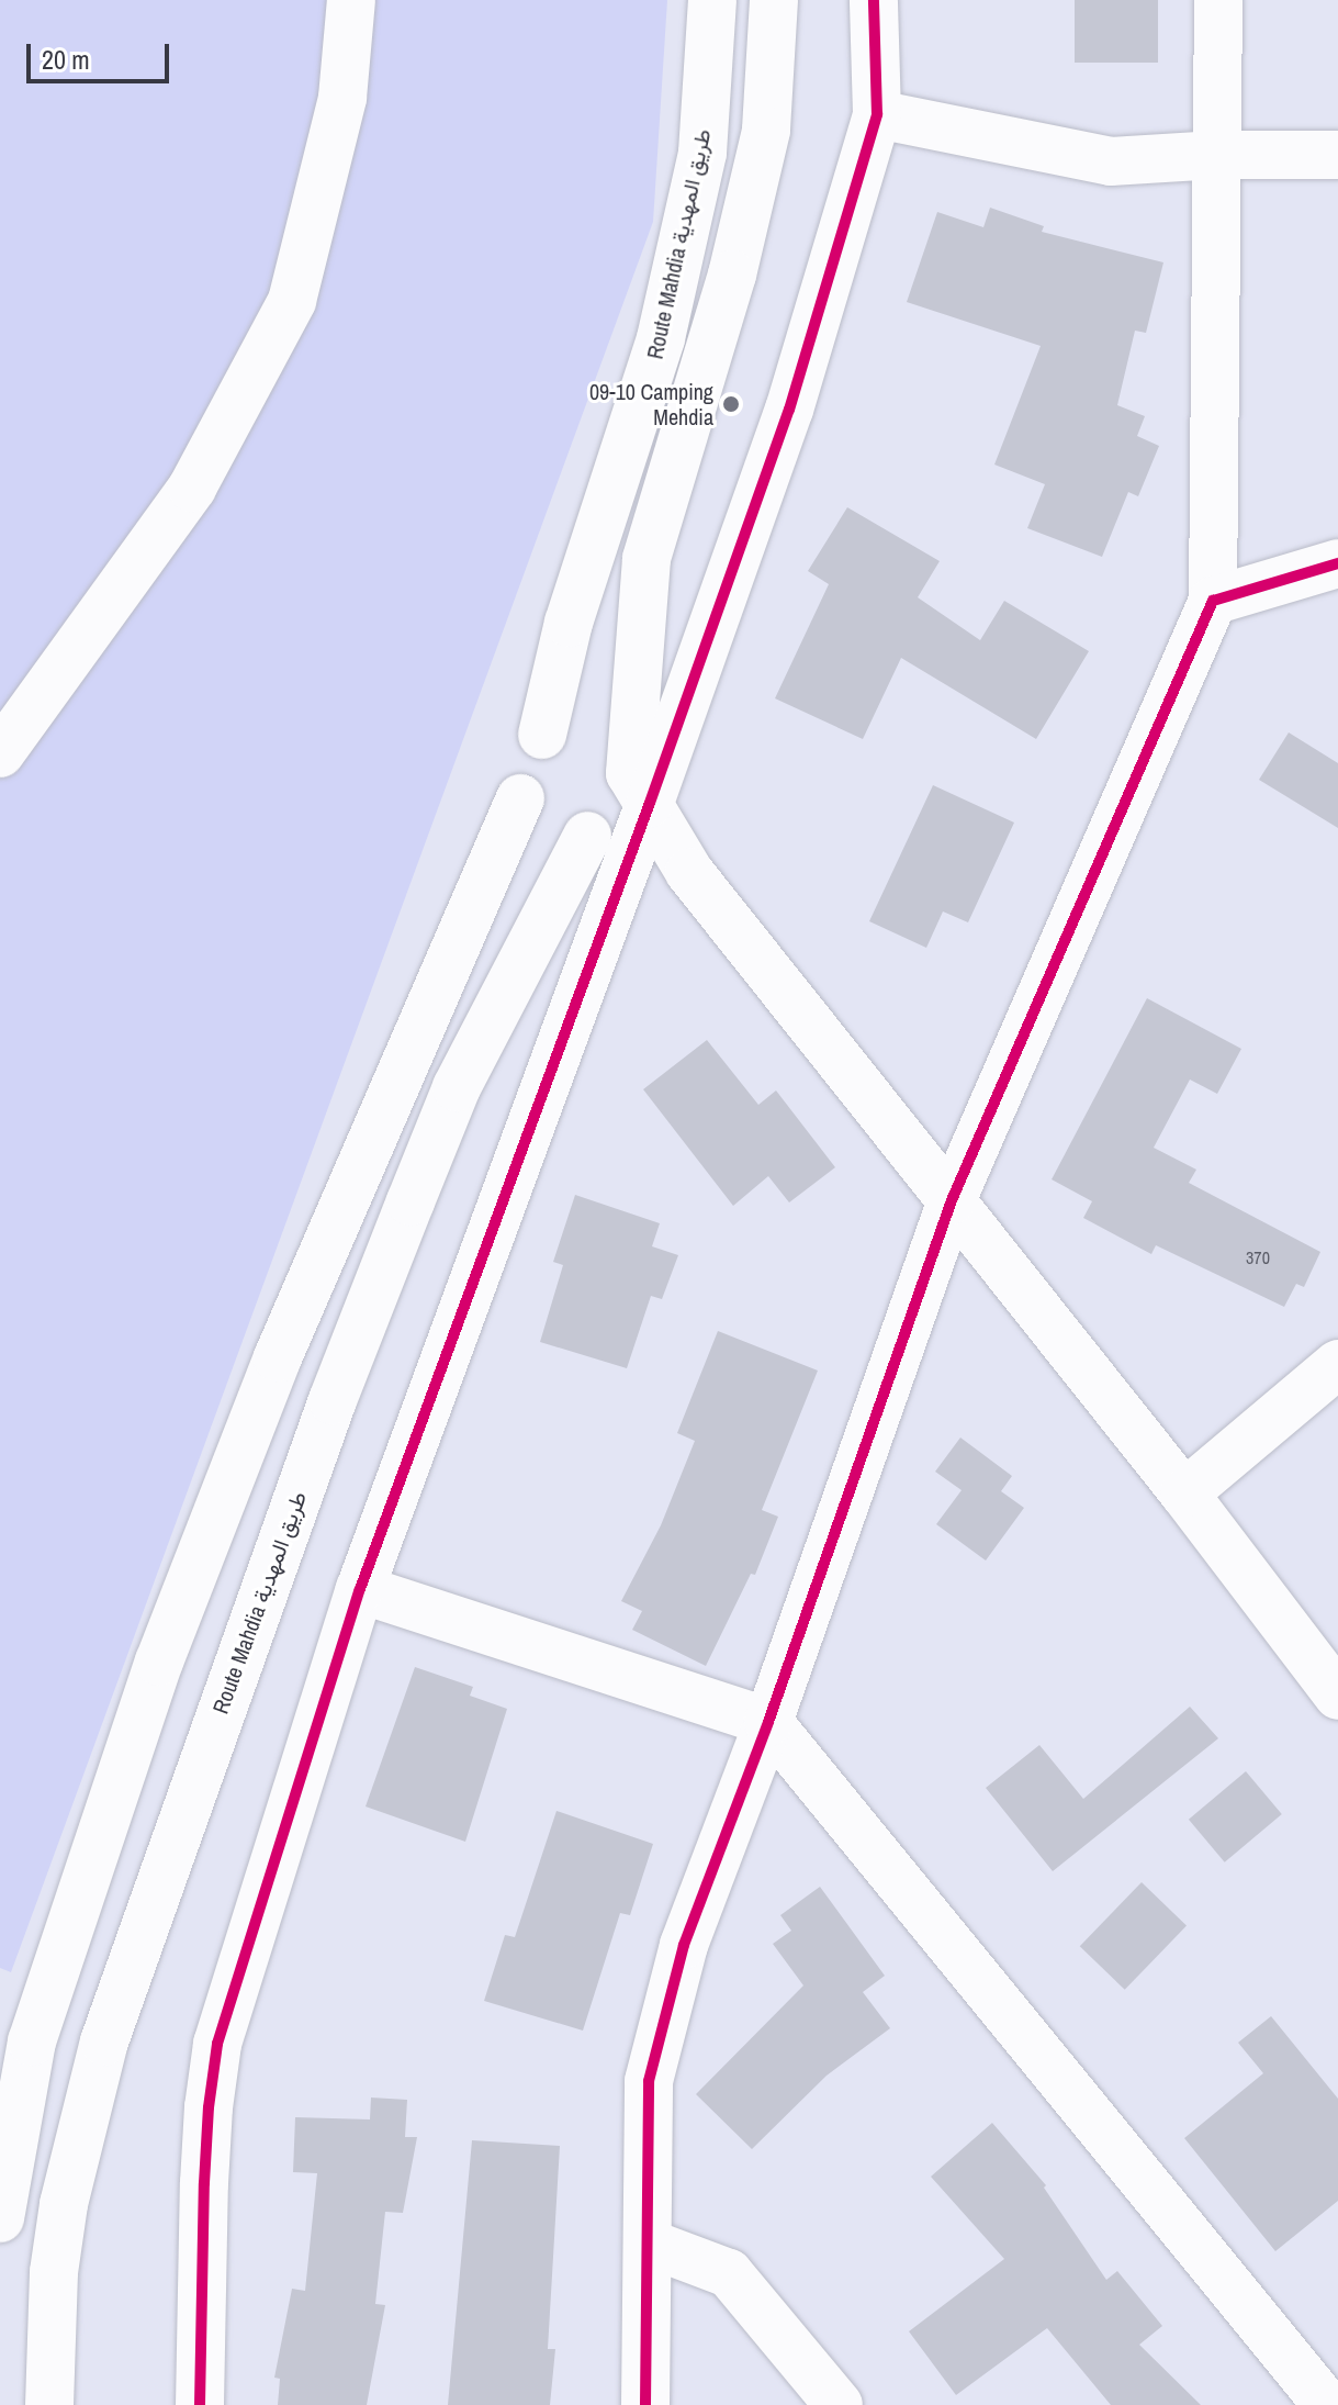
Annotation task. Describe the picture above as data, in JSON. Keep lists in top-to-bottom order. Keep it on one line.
{"streets":{"street":["Route Mahdia طريق المهدية"]},"places":["09-10 Camping Mehdia"],"house_numbers":["370"],"scale_bar":"20 m"}
